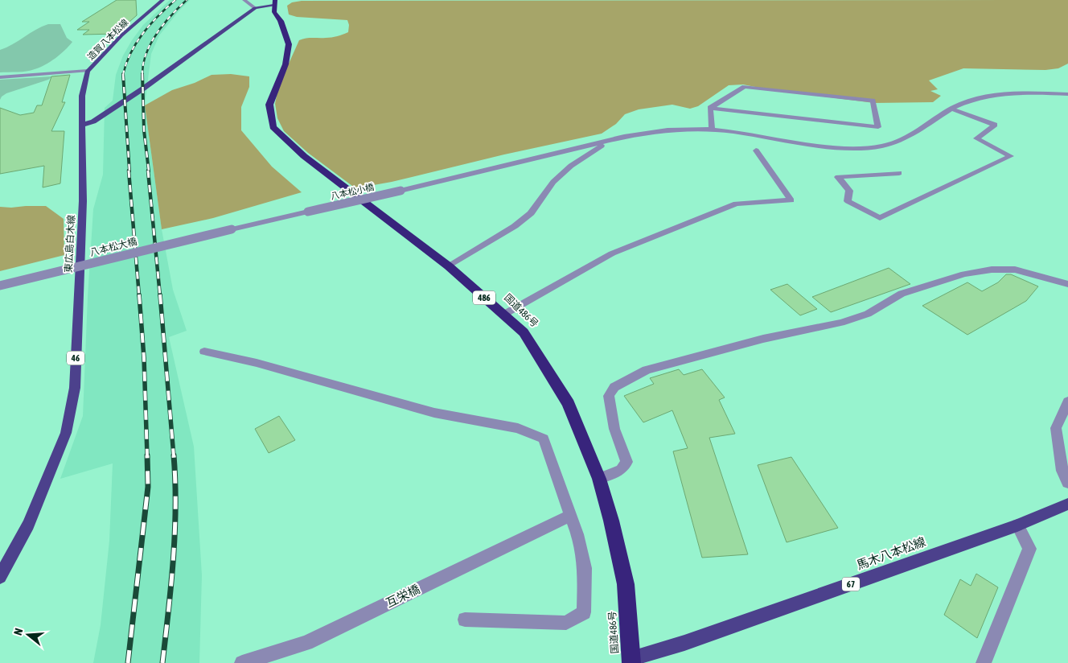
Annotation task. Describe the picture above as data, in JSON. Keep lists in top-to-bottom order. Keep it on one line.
{"streets":{"highway":["486","国道486号"],"main road":["造賀八本松線","東広島白木線","46","馬木八本松線","67"],"street":["八本松小橋","八本松大橋","互栄橋"]},"crossings":[["造賀八本松線","東広島白木線"],["八本松小橋","八本松大橋"],["国道486号","馬木八本松線"]],"north":"left"}
